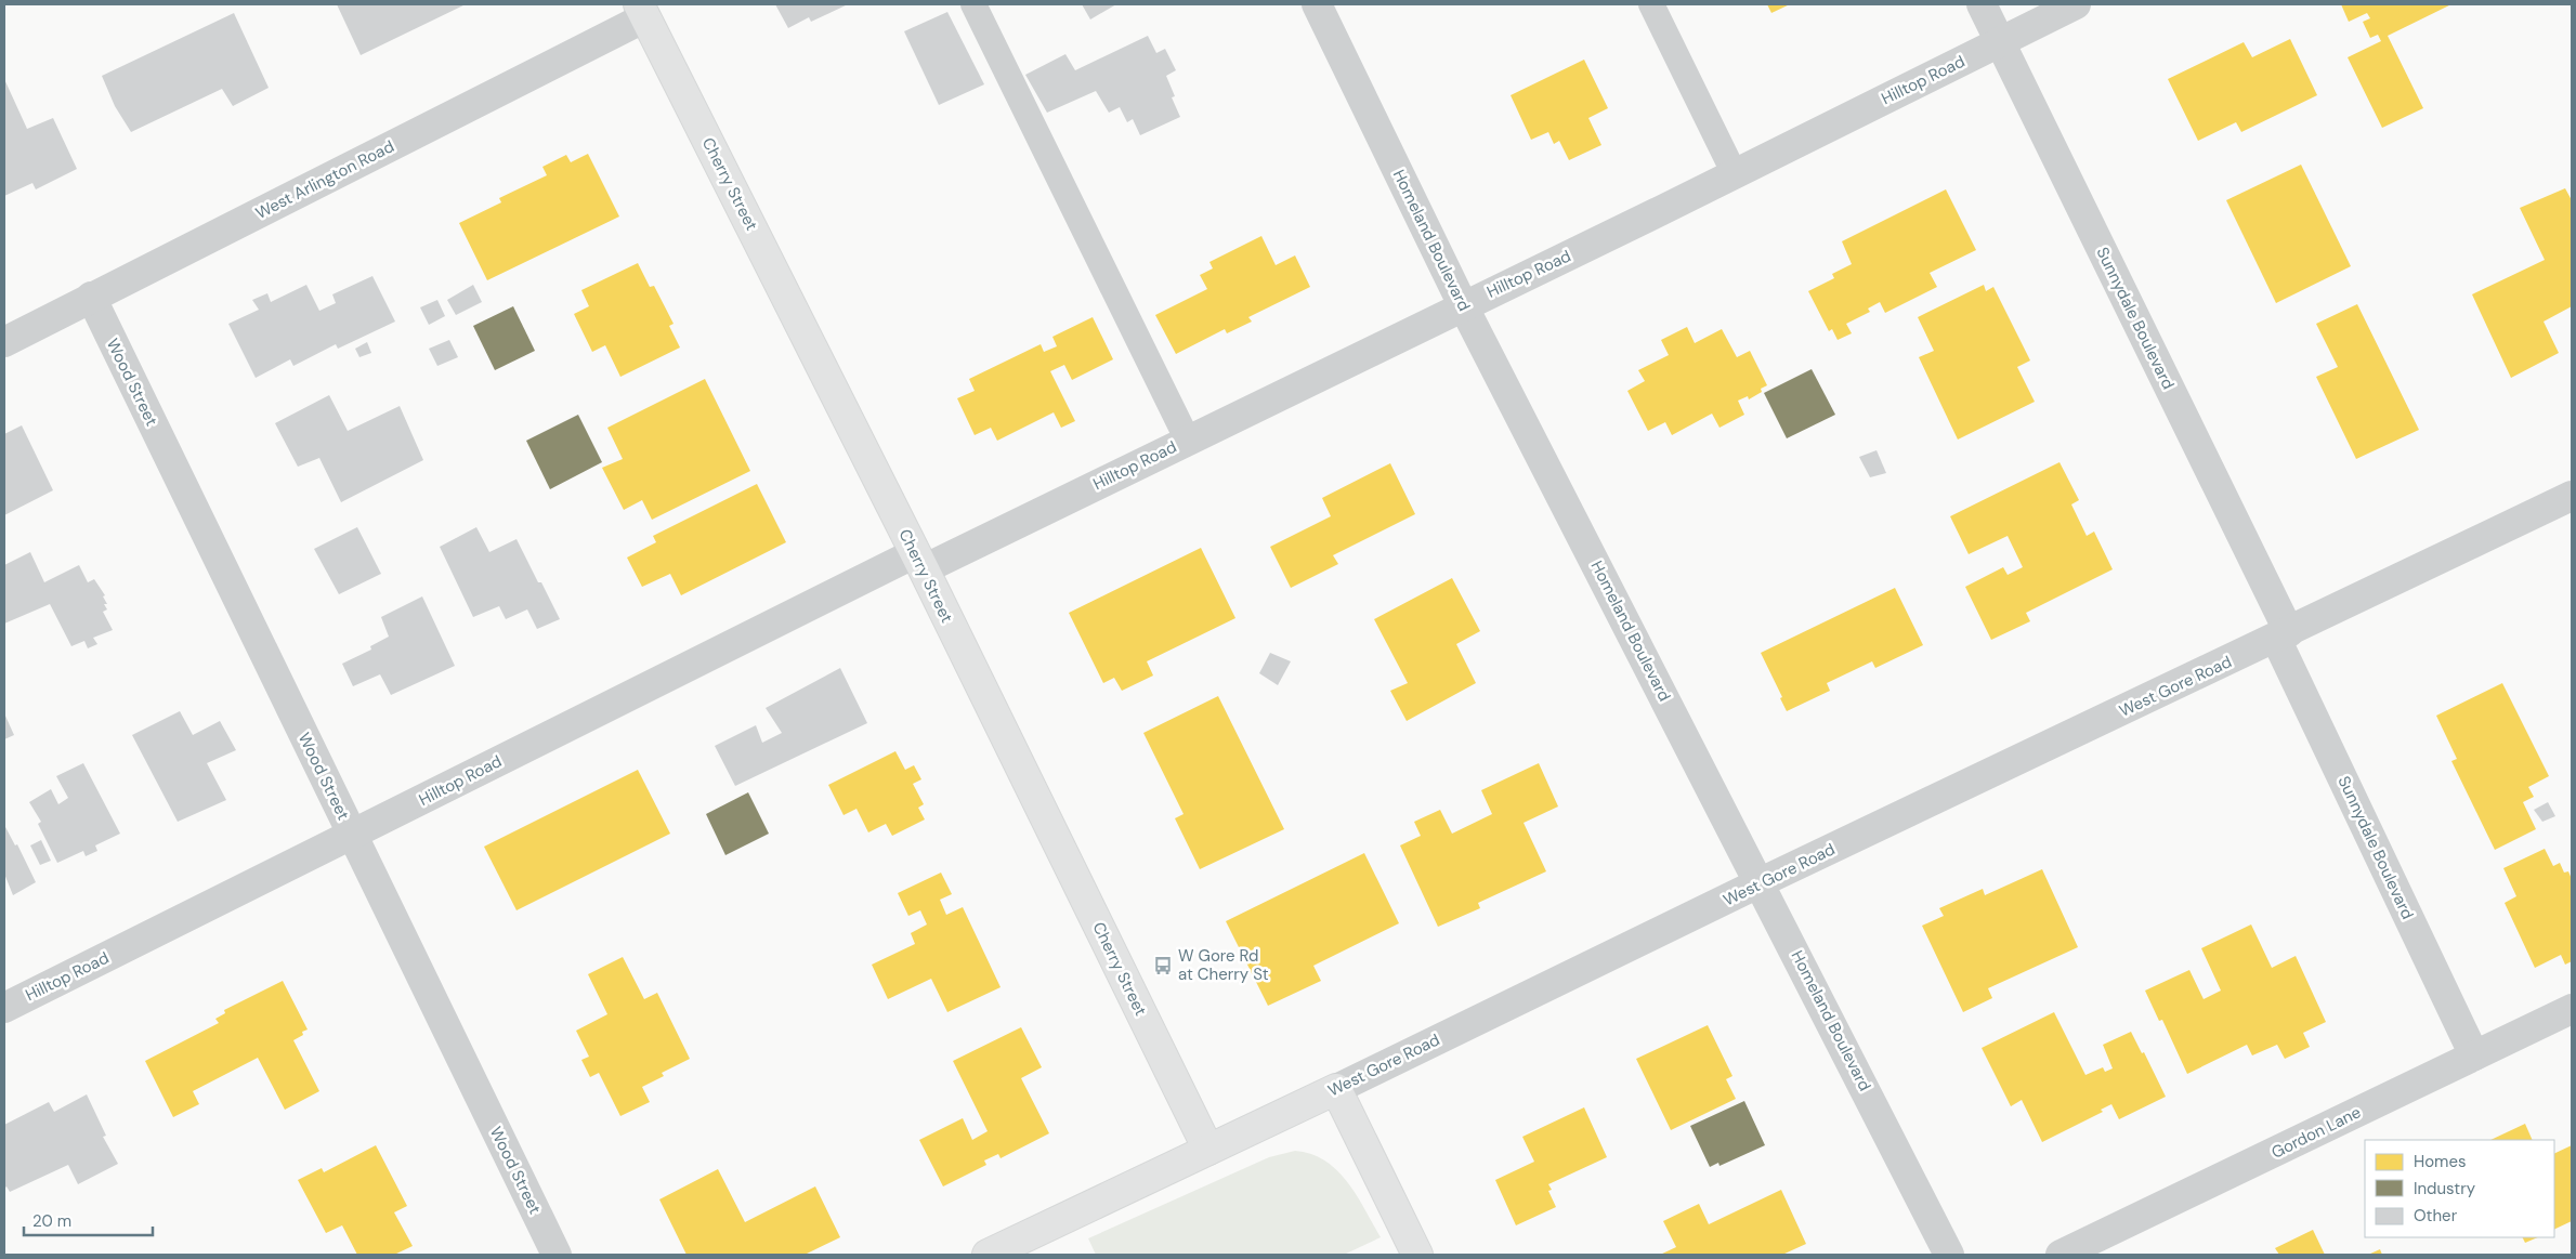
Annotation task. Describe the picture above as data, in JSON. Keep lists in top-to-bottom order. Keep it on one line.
{"streets":{"street":["Hilltop Road","West Arlington Road","Cherry Street","Homeland Boulevard","Sunnydale Boulevard","Wood Street","West Gore Road","Gordon Lane"]},"crossings":[["Hilltop Road","Cherry Street"],["Hilltop Road","Homeland Boulevard"],["Hilltop Road","Sunnydale Boulevard"],["Hilltop Road","Wood Street"],["West Arlington Road","Cherry Street"],["West Arlington Road","Wood Street"],["Cherry Street","West Gore Road"],["Homeland Boulevard","West Gore Road"],["Sunnydale Boulevard","West Gore Road"],["Sunnydale Boulevard","Gordon Lane"]],"places":{"bus stop":["W Gore Rd at Cherry St"]},"legend":["Homes","Industry","Other"],"scale_bar":"20 m"}
